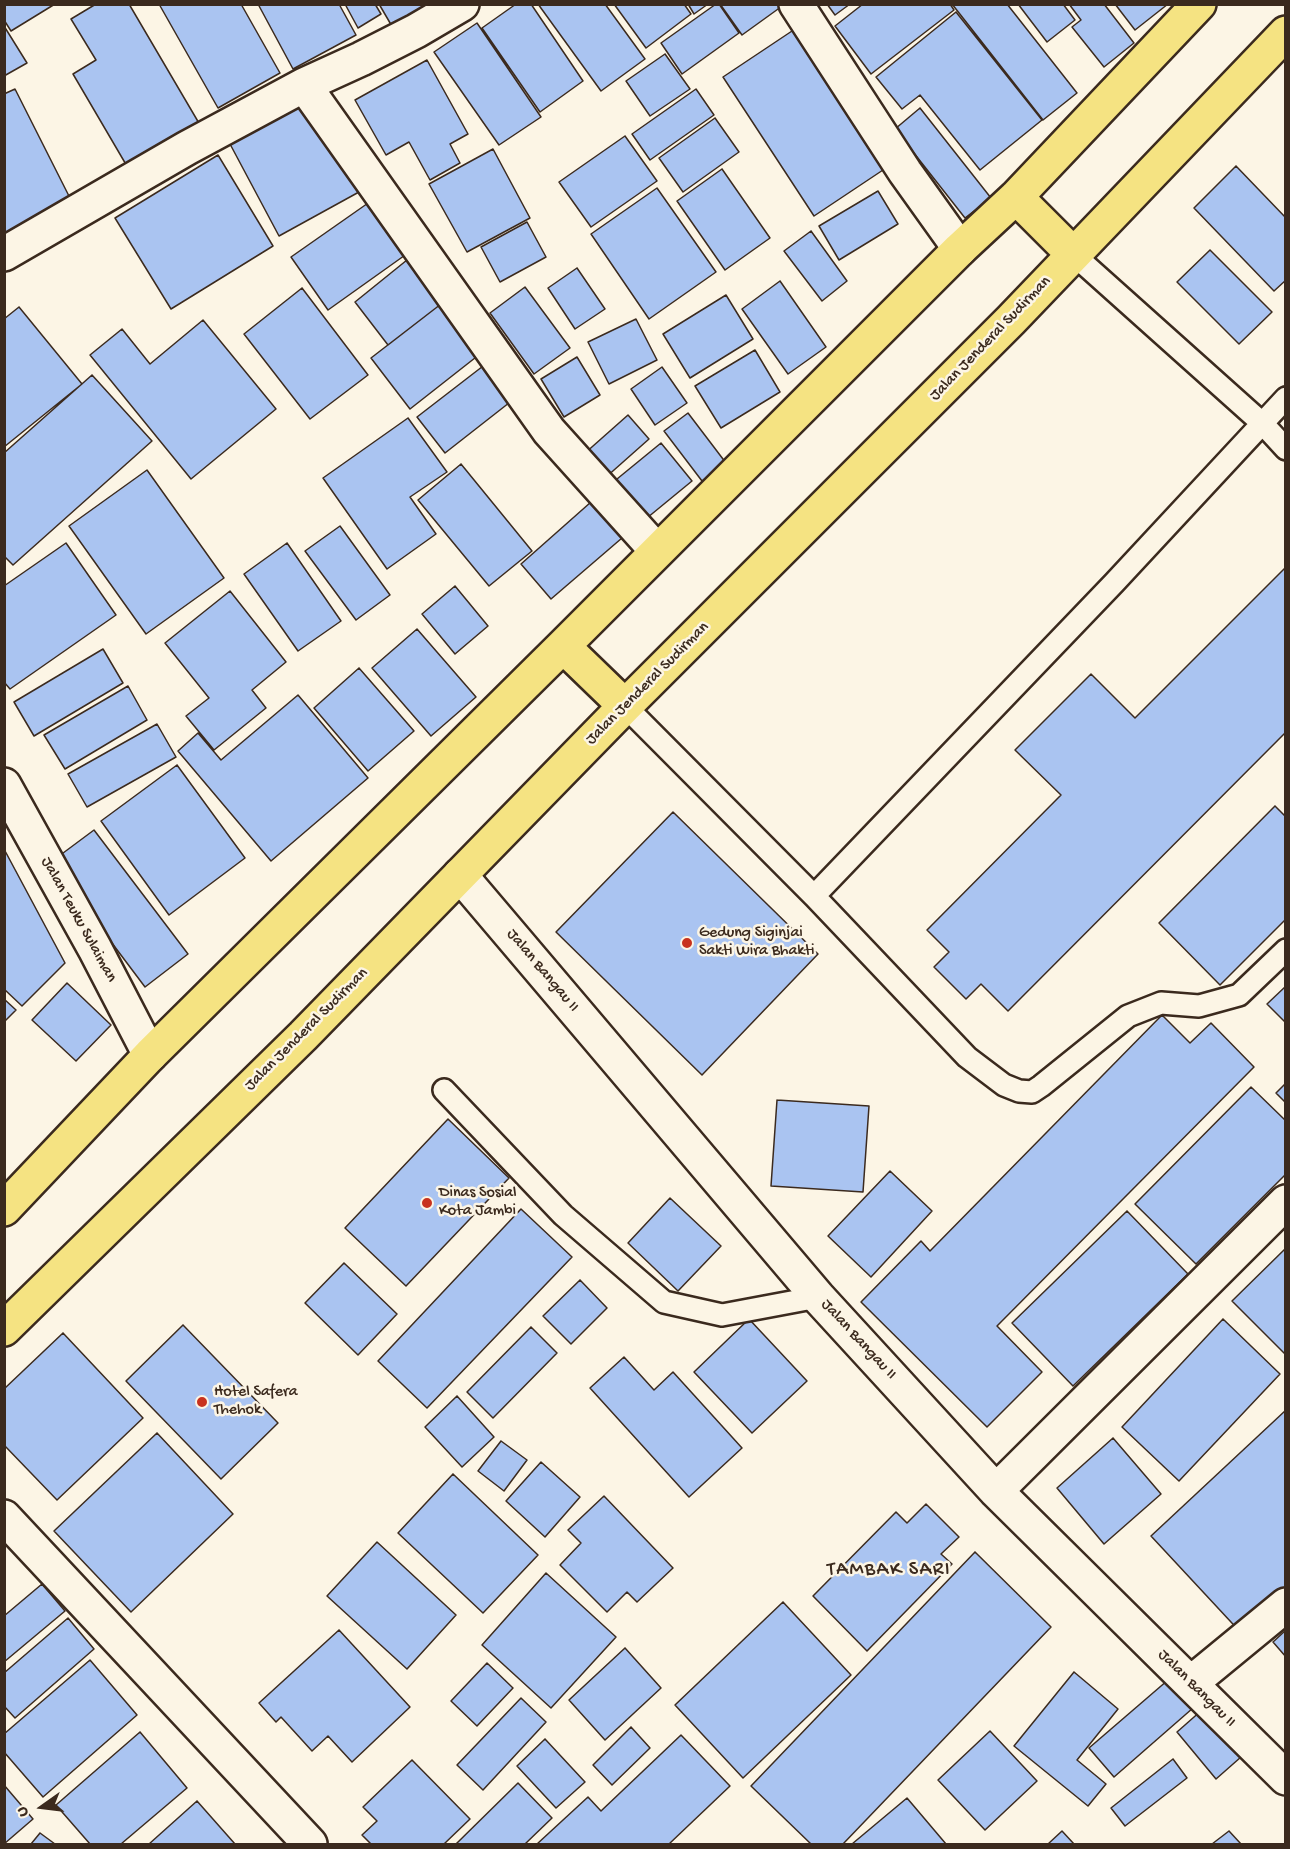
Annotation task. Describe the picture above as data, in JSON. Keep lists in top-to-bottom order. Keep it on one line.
{"streets":{"highway":["Jalan Jenderal Sudirman"],"street":["Jalan Teuku Sulaiman","Jalan Bangau II"]},"crossings":[["Jalan Jenderal Sudirman","Jalan Bangau II"]],"districts":["TAMBAK SARI"],"places":["Gedung Siginjai Sakti Wira Bhakti","Dinas Sosial Kota Jambi","Hotel Safera Thehok"],"north":"left"}
